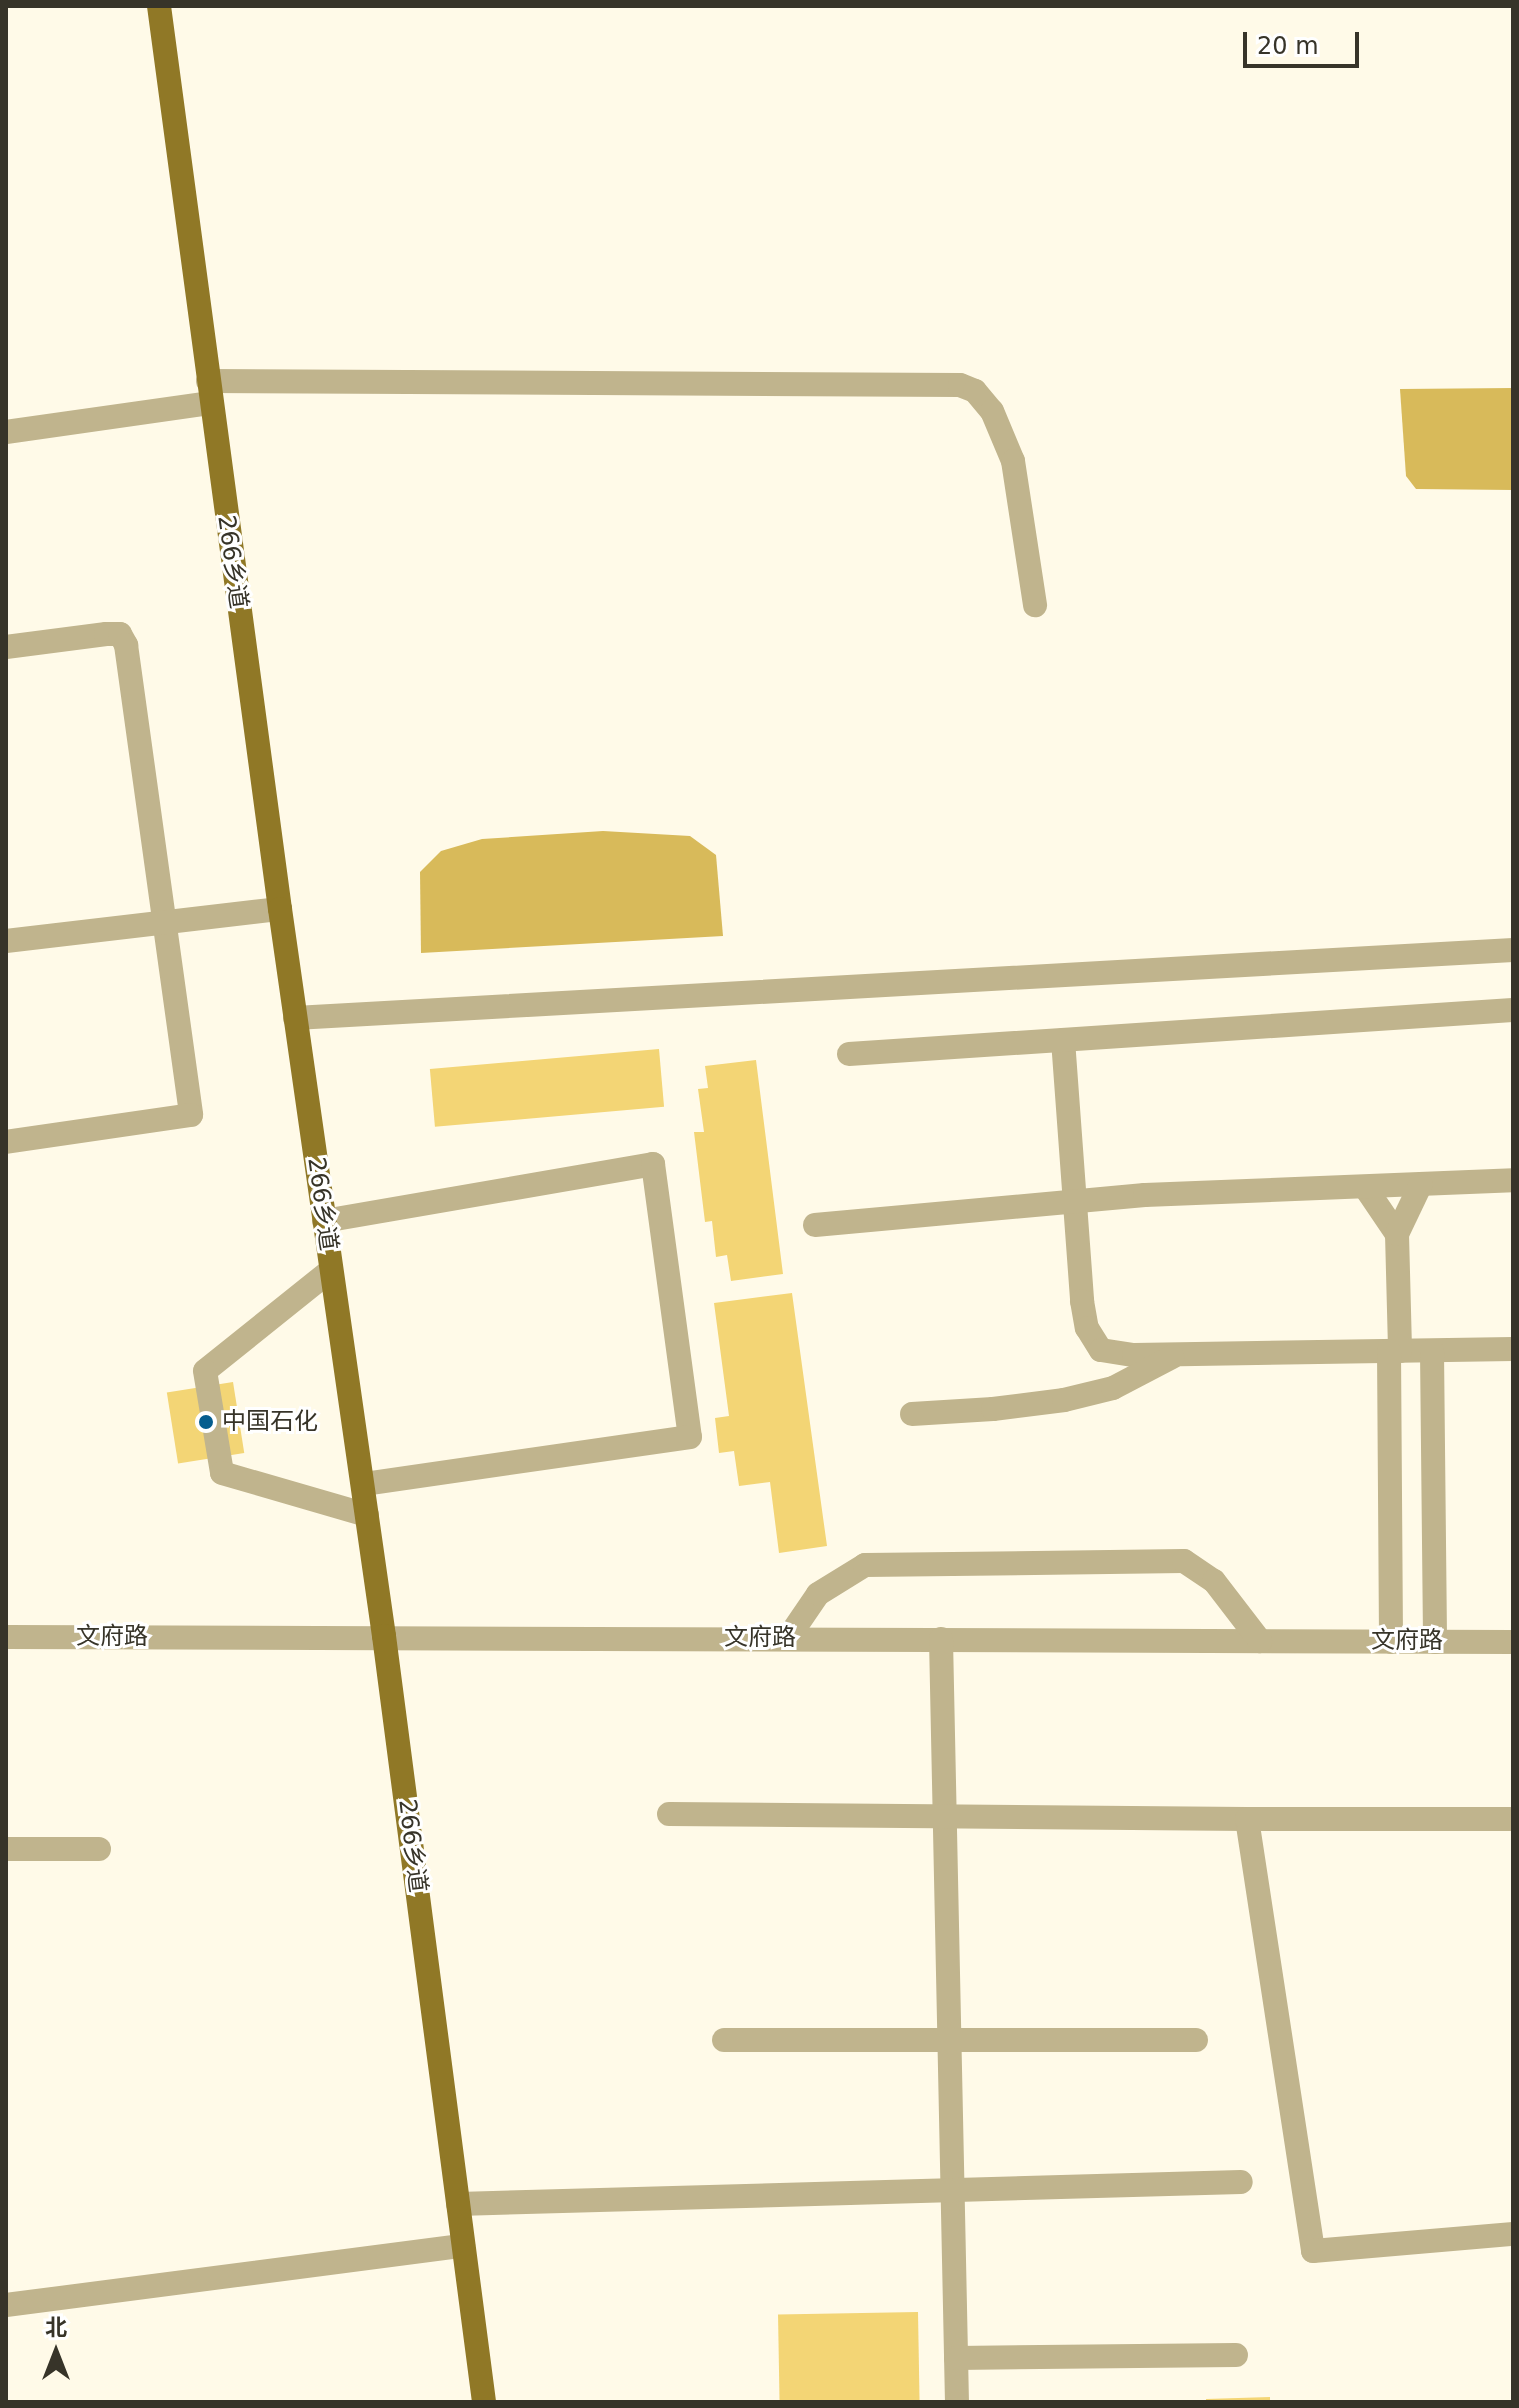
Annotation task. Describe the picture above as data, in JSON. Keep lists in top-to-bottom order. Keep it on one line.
{"streets":{"main road":["266乡道"],"street":["文府路"]},"crossings":[["266乡道","文府路"]],"places":["中国石化"],"scale_bar":"20 m","north":"top"}
